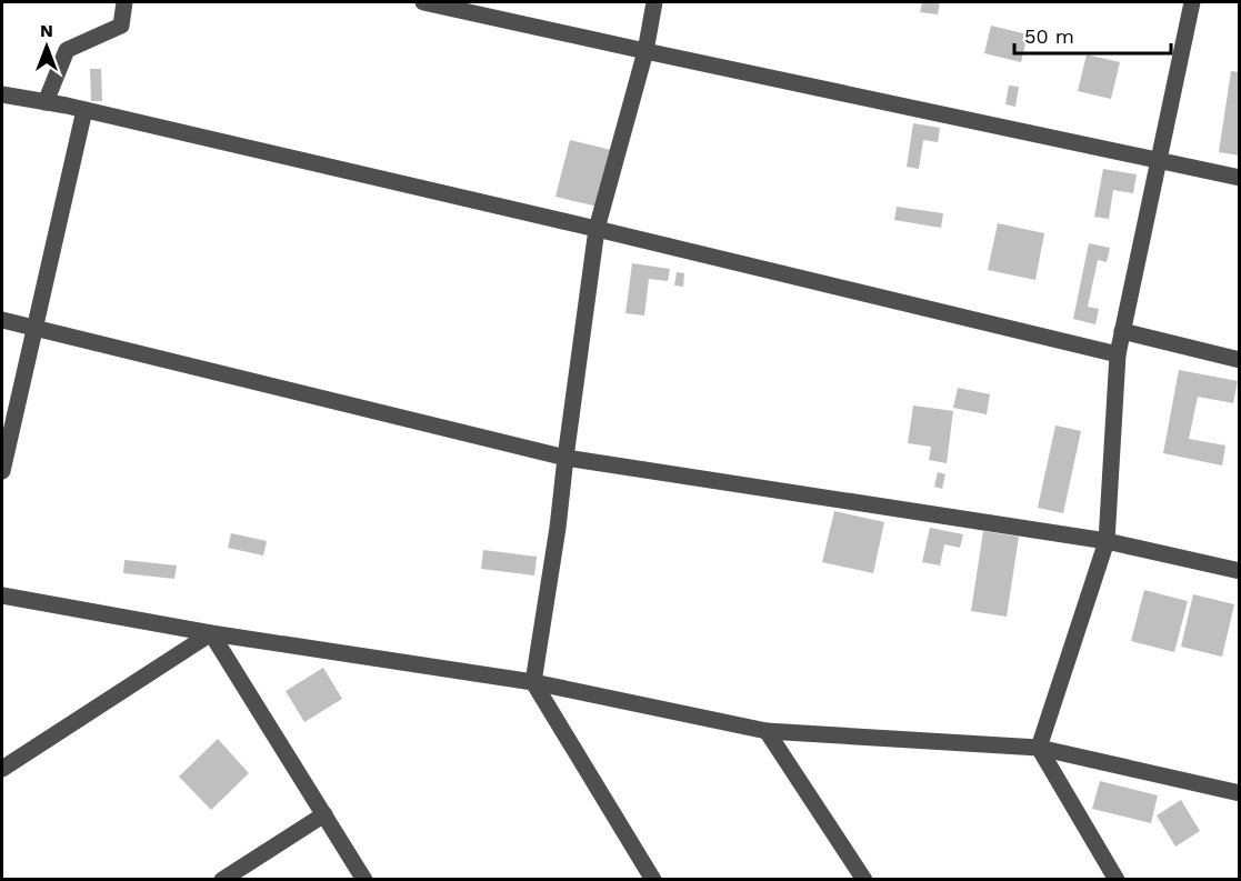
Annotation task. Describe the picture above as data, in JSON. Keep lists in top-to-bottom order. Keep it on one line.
{"scale_bar":"50 m","north":"top"}
